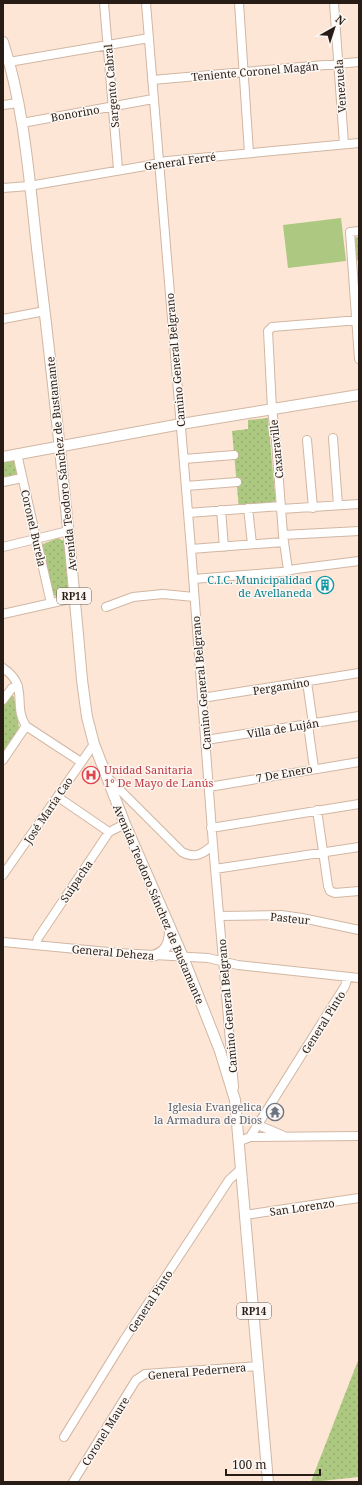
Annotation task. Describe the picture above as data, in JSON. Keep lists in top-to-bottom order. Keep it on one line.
{"streets":{"main road":["Camino General Belgrano","Avenida Teodoro Sánchez de Bustamante","RP14"],"street":["Teniente Coronel Magán","Sargento Cabral","Venezuela","Bonorino","General Ferré","Caxaraville","Coronel Burela","Pergamino","Villa de Luján","7 De Enero","José María Cao","Suipacha","Pasteur","General Deheza","General Pinto","San Lorenzo","General Pedernera","Coronel Maure"]},"crossings":[["Teniente Coronel Magán","Venezuela"],["Teniente Coronel Magán","Camino General Belgrano"],["Sargento Cabral","Bonorino"],["Sargento Cabral","General Ferré"],["Venezuela","General Ferré"],["Bonorino","Camino General Belgrano"],["Bonorino","Avenida Teodoro Sánchez de Bustamante"],["General Ferré","Camino General Belgrano"],["General Ferré","Avenida Teodoro Sánchez de Bustamante"],["Camino General Belgrano","Avenida Teodoro Sánchez de Bustamante"],["Camino General Belgrano","Pergamino"],["Camino General Belgrano","Villa de Luján"],["Camino General Belgrano","7 De Enero"],["Camino General Belgrano","Pasteur"],["Camino General Belgrano","General Deheza"],["Camino General Belgrano","General Pinto"],["Camino General Belgrano","San Lorenzo"],["Camino General Belgrano","General Pedernera"],["Avenida Teodoro Sánchez de Bustamante","José María Cao"],["Avenida Teodoro Sánchez de Bustamante","Suipacha"],["Avenida Teodoro Sánchez de Bustamante","General Deheza"],["Suipacha","General Deheza"],["General Pedernera","Coronel Maure"]],"places":{"building":["C.I.C. Municipalidad de Avellaneda"],"hospital":["Unidad Sanitaria 1° De Mayo de Lanús"],"temple":["Iglesia Evangelica la Armadura de Dios"]},"scale_bar":"100 m","north":"top right"}
